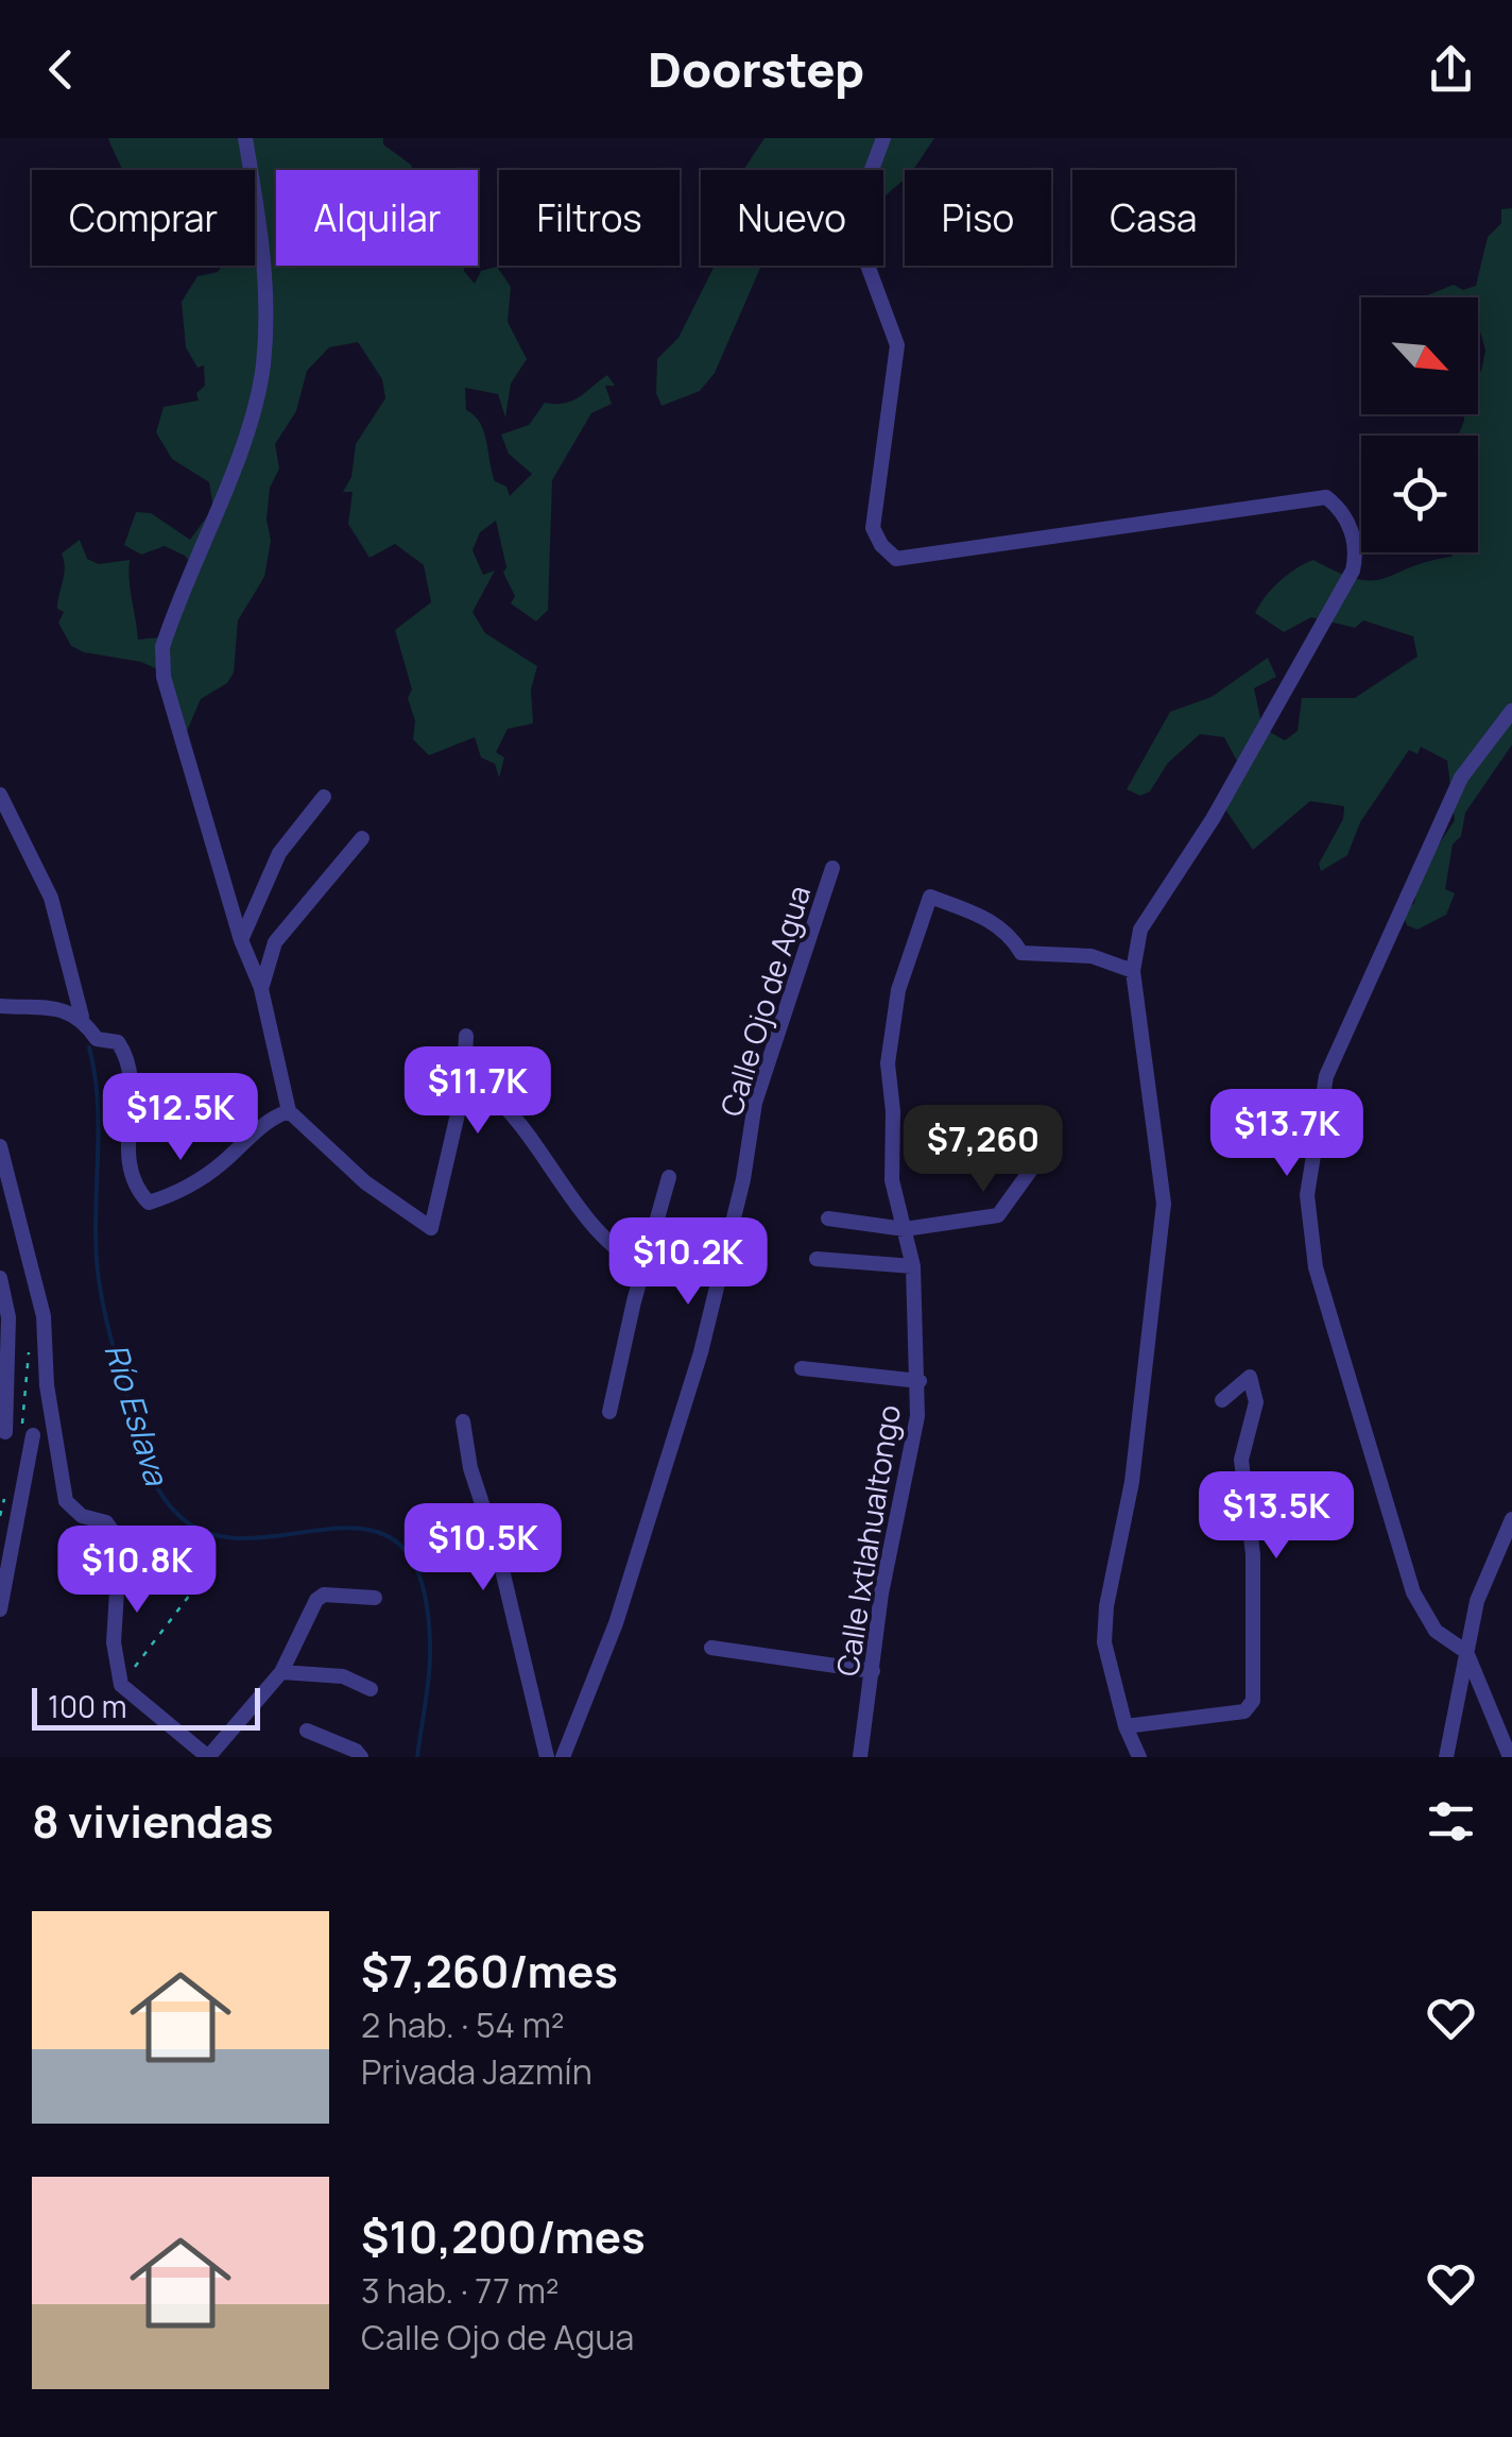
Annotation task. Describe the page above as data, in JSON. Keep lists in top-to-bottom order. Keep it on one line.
{"streets":{"street":["Calle Ojo de Agua","Calle Ixtlahualtongo"]},"water":["Río Eslava"],"scale_bar":"100 m","north":"bottom right","page":{"header":"Doorstep","chip":["Comprar","Alquilar","Filtros","Nuevo","Piso","Casa"],"price":["$11.7K","$12.5K","$13.7K","$7,260","$10.2K","$13.5K","$10.5K","$10.8K"],"scale":"100 m","heading":"8 viviendas","list":[{"name":"$7,260/mes","note":"2 hab. · 54 m² · Privada Jazmín"},{"name":"$10,200/mes","note":"3 hab. · 77 m² · Calle Ojo de Agua"}]}}
